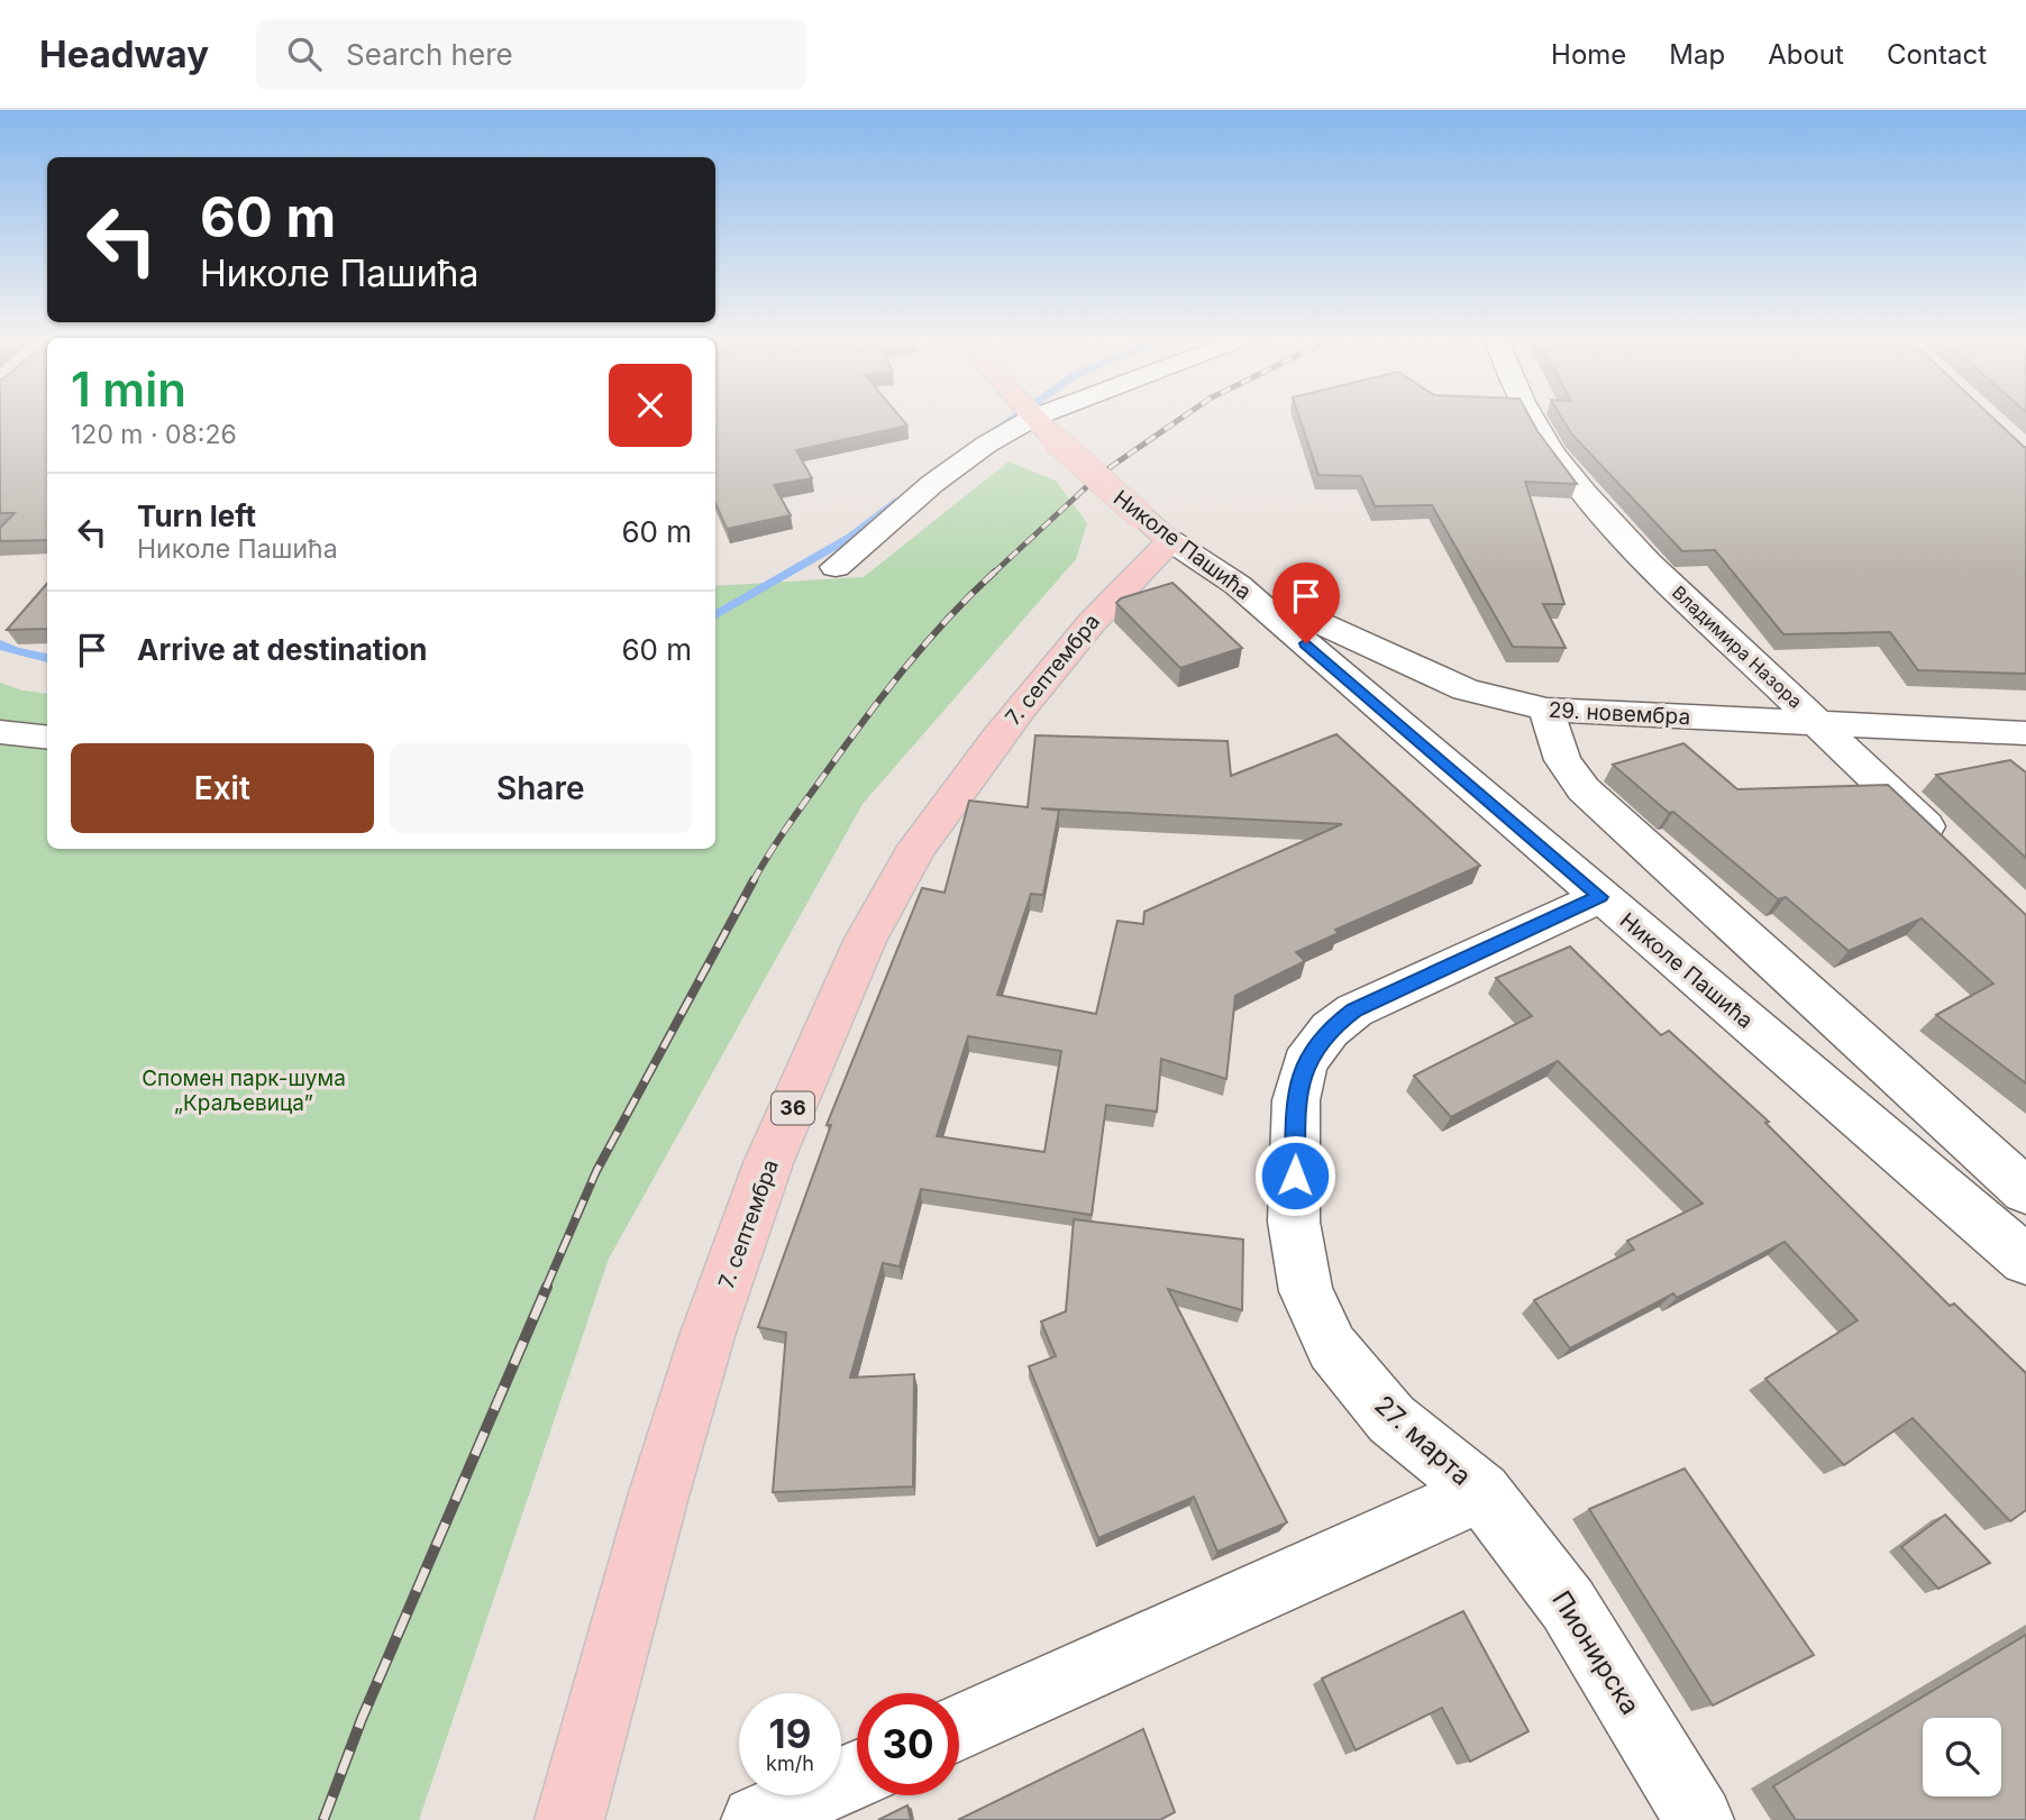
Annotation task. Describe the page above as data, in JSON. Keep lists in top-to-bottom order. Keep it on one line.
{"streets":{"main road":["Николе Пашића","7. септембра","36"],"street":["Владимира Назора","29. новембра","27. марта","Пионирска"]},"crossings":[["Николе Пашића","7. септембра"],["Николе Пашића","29. новембра"],["Николе Пашића","27. марта"],["Владимира Назора","29. новембра"],["27. марта","Пионирска"]],"parks":["Спомен парк-шума „Краљевица”"],"page":{"header":"Headway","search":"Search here","nav":["Home","Map","About","Contact"],"turn":["60 m","Николе Пашића"],"heading":["1 min","120 m · 08:26"],"list":[{"name":"Turn left","note":"Николе Пашића","value":"60 m"},{"name":"Arrive at destination","value":"60 m"}],"buttons":["Exit","Share"],"speed":"19 km/h","limit":"30"}}
